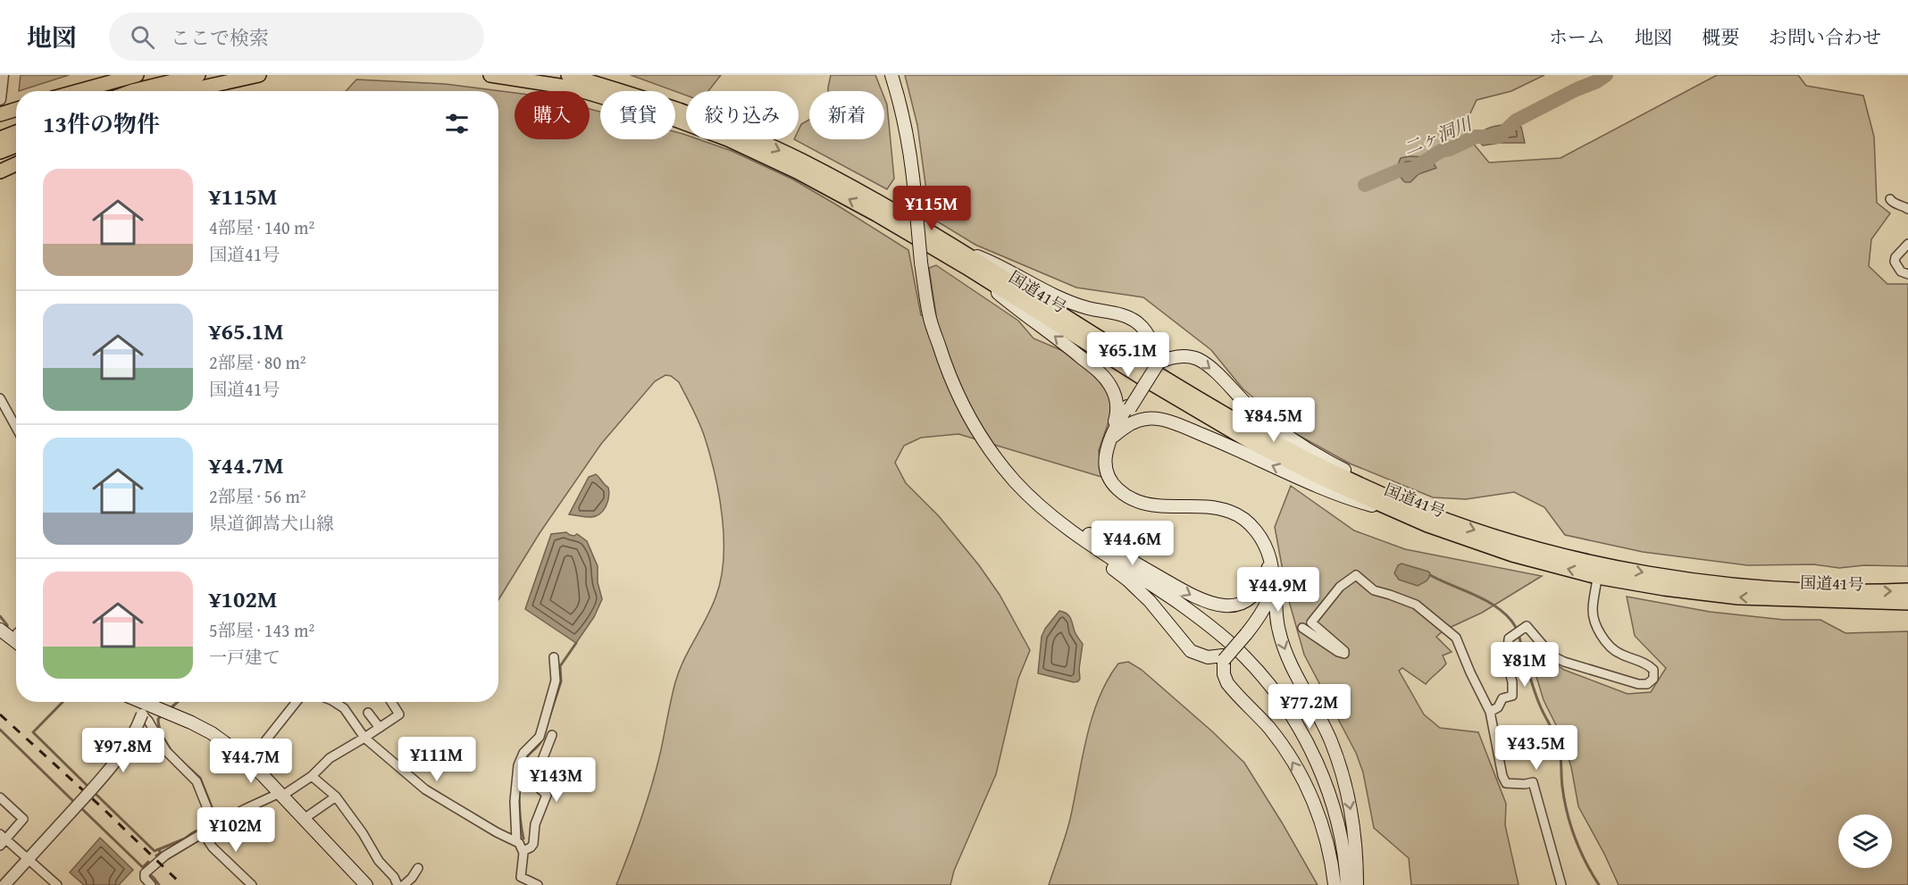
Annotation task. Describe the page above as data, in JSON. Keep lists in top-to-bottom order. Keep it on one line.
{"streets":{"highway":["国道41号"]},"water":["二ヶ洞川"],"page":{"header":"地図","search":"ここで検索","nav":["ホーム","地図","概要","お問い合わせ"],"chip":["購入","賃貸","絞り込み","新着"],"heading":"13件の物件","list":[{"name":"¥115M","note":"4部屋 · 140 m² · 国道41号"},{"name":"¥65.1M","note":"2部屋 · 80 m² · 国道41号"},{"name":"¥44.7M","note":"2部屋 · 56 m² · 県道御嵩犬山線"},{"name":"¥102M","note":"5部屋 · 143 m² · 一戸建て"}],"price":["¥115M","¥65.1M","¥84.5M","¥44.6M","¥44.9M","¥81M","¥77.2M","¥43.5M","¥97.8M","¥111M","¥44.7M","¥143M","¥102M"]}}
